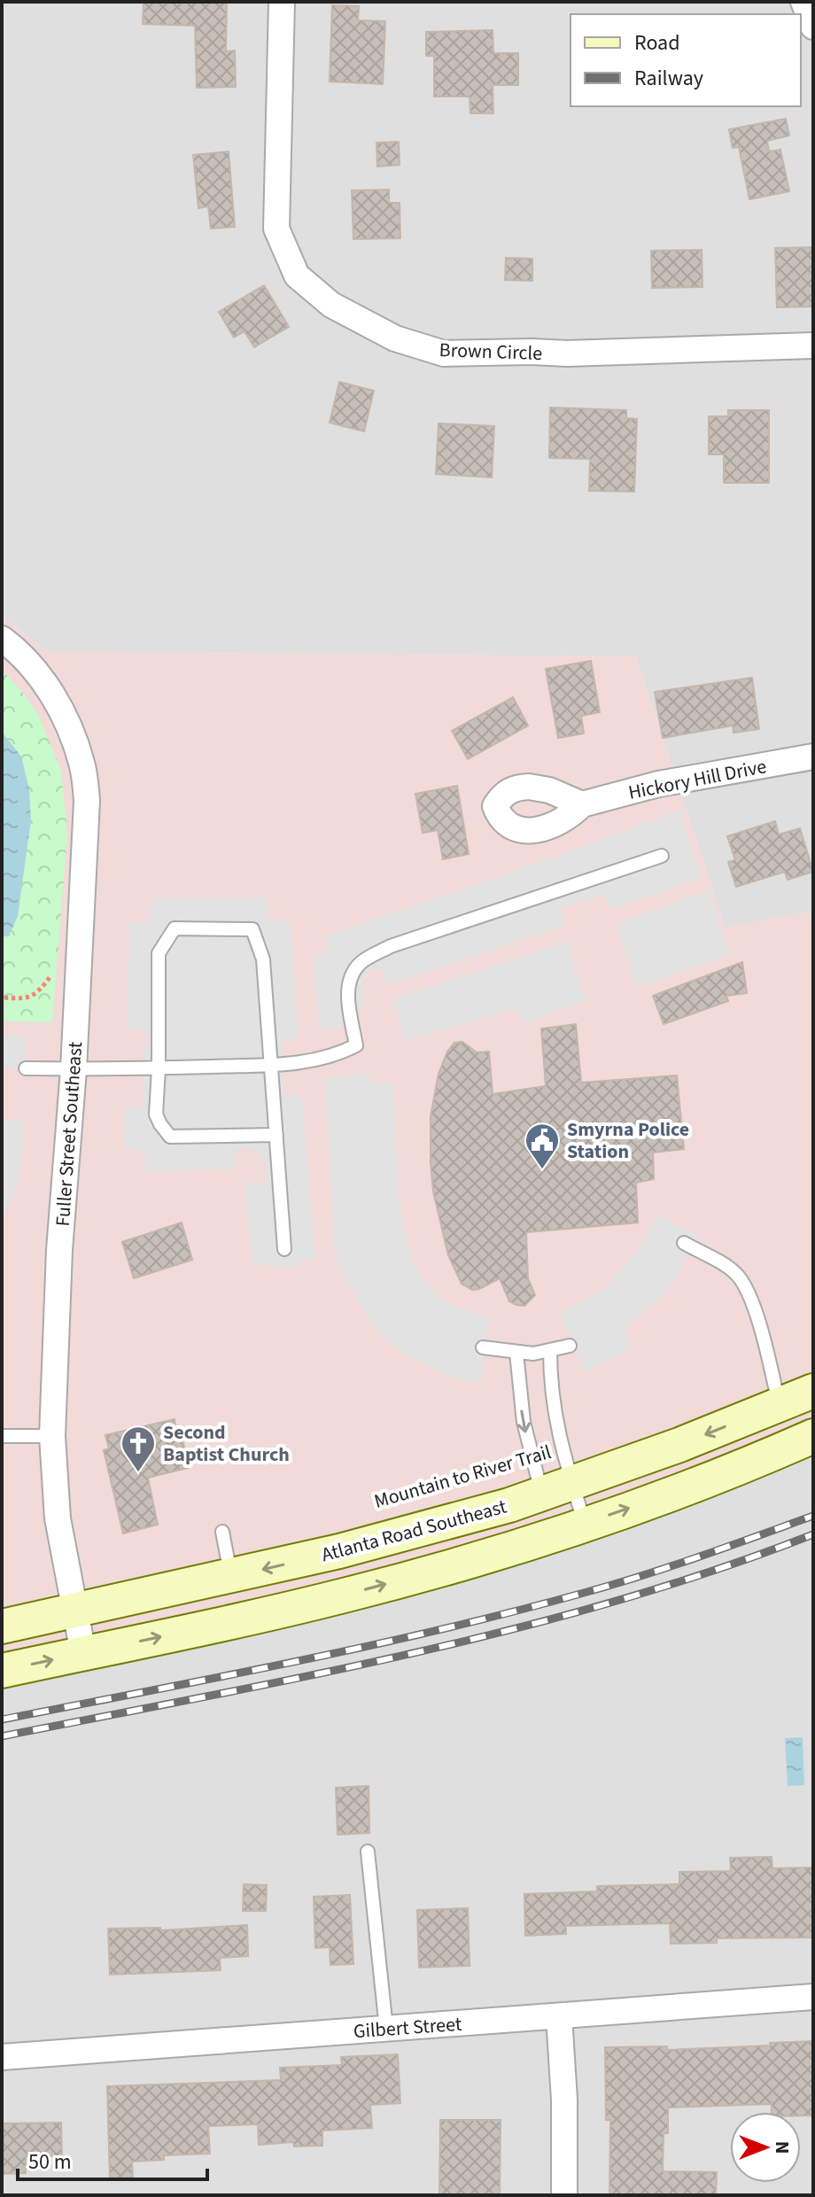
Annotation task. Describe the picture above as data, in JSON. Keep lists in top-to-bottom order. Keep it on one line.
{"streets":{"main road":["Atlanta Road Southeast"],"street":["Brown Circle","Hickory Hill Drive","Fuller Street Southeast","Gilbert Street"]},"crossings":[["Fuller Street Southeast","Atlanta Road Southeast"]],"places":{"public building":["Smyrna Police Station"],"church":["Second Baptist Church"]},"legend":["Road","Railway"],"scale_bar":"50 m","north":"right"}
